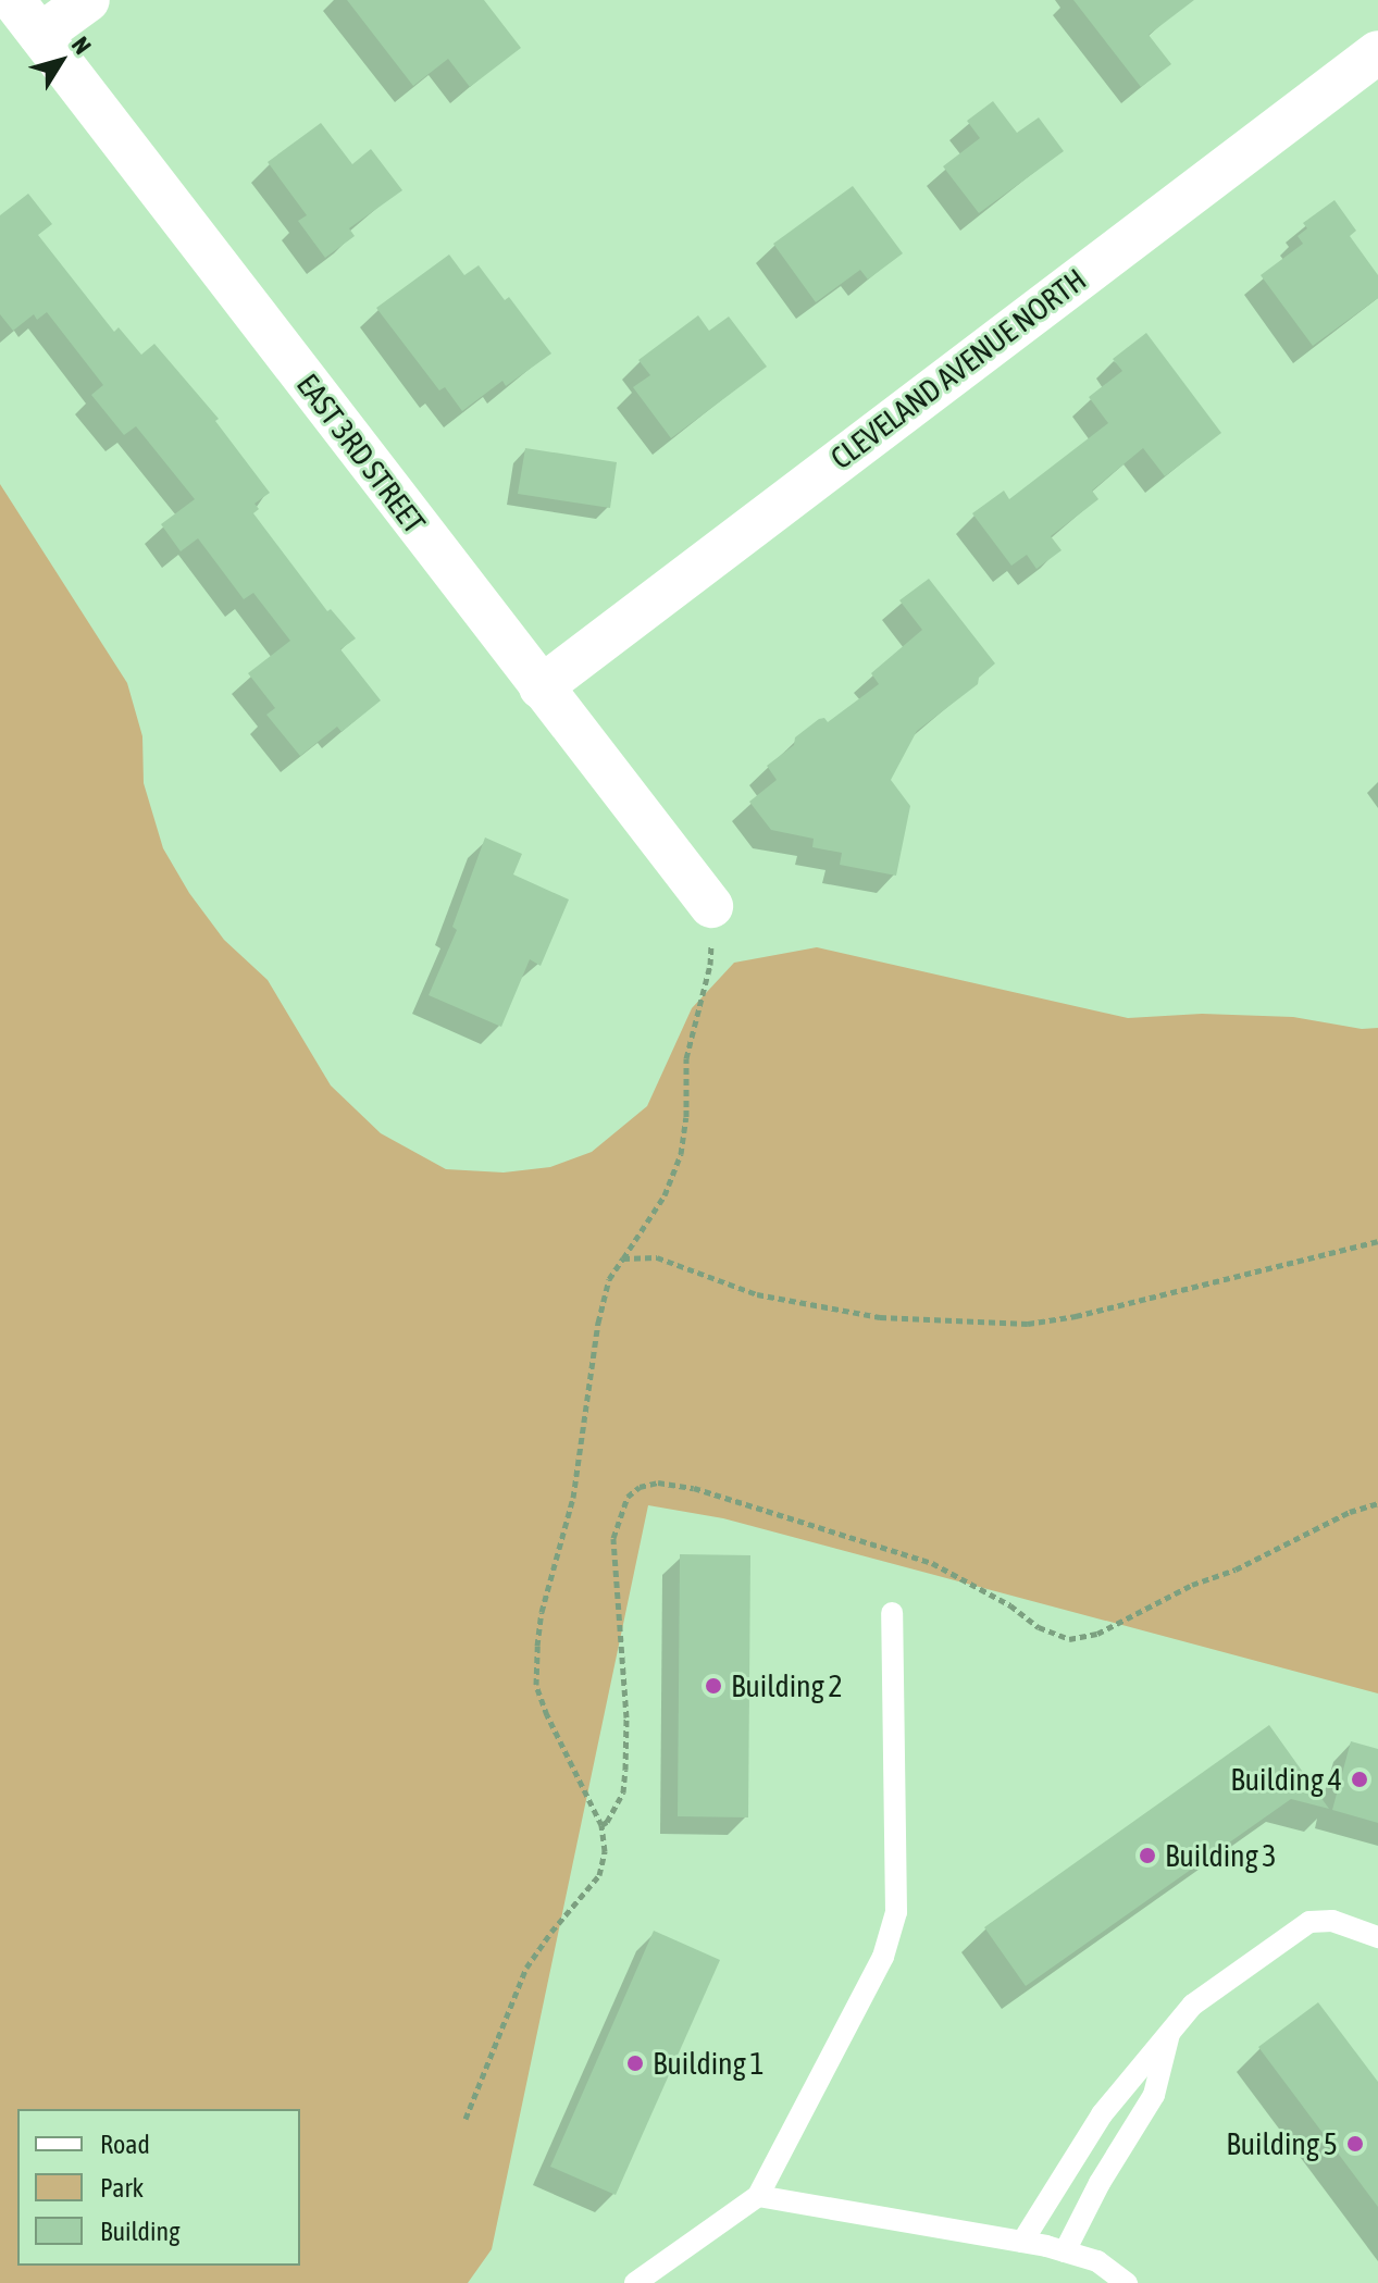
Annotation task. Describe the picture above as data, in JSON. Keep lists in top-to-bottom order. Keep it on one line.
{"streets":{"street":["CLEVELAND AVENUE NORTH","EAST 3RD STREET"]},"crossings":[["CLEVELAND AVENUE NORTH","EAST 3RD STREET"]],"places":["Building 2","Building 4","Building 3","Building 1","Building 5"],"legend":["Road","Park","Building"],"north":"top right"}
